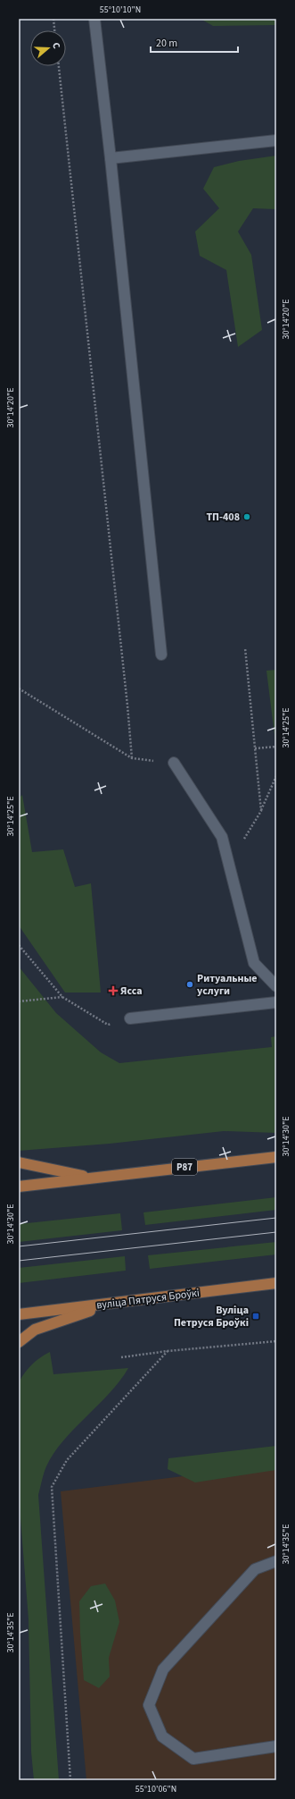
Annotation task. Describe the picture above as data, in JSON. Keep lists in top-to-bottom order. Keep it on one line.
{"streets":{"main road":["Р87","вуліца Пятруся Броўкі"]},"places":{"other":["ТП-408","Ритуальные услуги"],"health":["Ясса"],"transit":["Вуліца Петруся Броўкі"]},"scale_bar":"20 m","north":"right","coordinates":["55°10'10\"N","30°14'20\"E","30°14'25\"E","30°14'30\"E","30°14'35\"E","55°10'06\"N"]}
